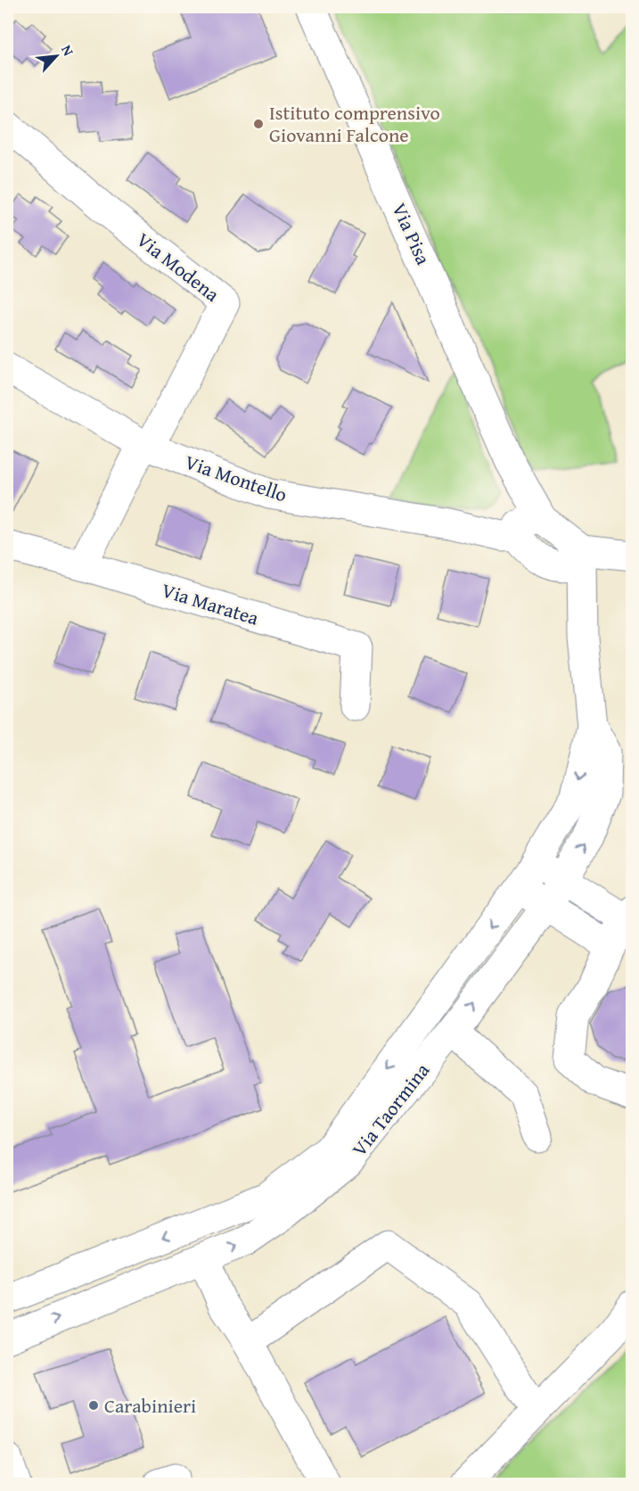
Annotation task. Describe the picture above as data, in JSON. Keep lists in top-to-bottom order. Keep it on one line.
{"streets":{"street":["Via Pisa","Via Modena","Via Montello","Via Maratea","Via Taormina"]},"crossings":[["Via Pisa","Via Montello"],["Via Modena","Via Montello"]],"places":["Istituto comprensivo Giovanni Falcone","Carabinieri"],"north":"top right"}
